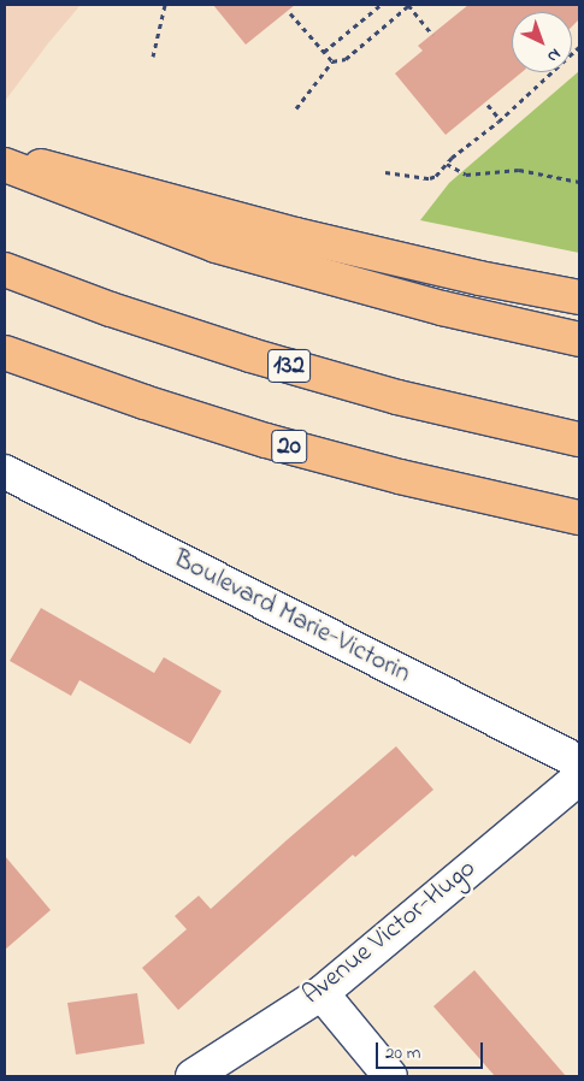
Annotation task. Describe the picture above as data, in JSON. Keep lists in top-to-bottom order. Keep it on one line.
{"streets":{"main road":["132","20"],"street":["Boulevard Marie-Victorin","Avenue Victor-Hugo"]},"scale_bar":"20 m","north":"bottom right"}
